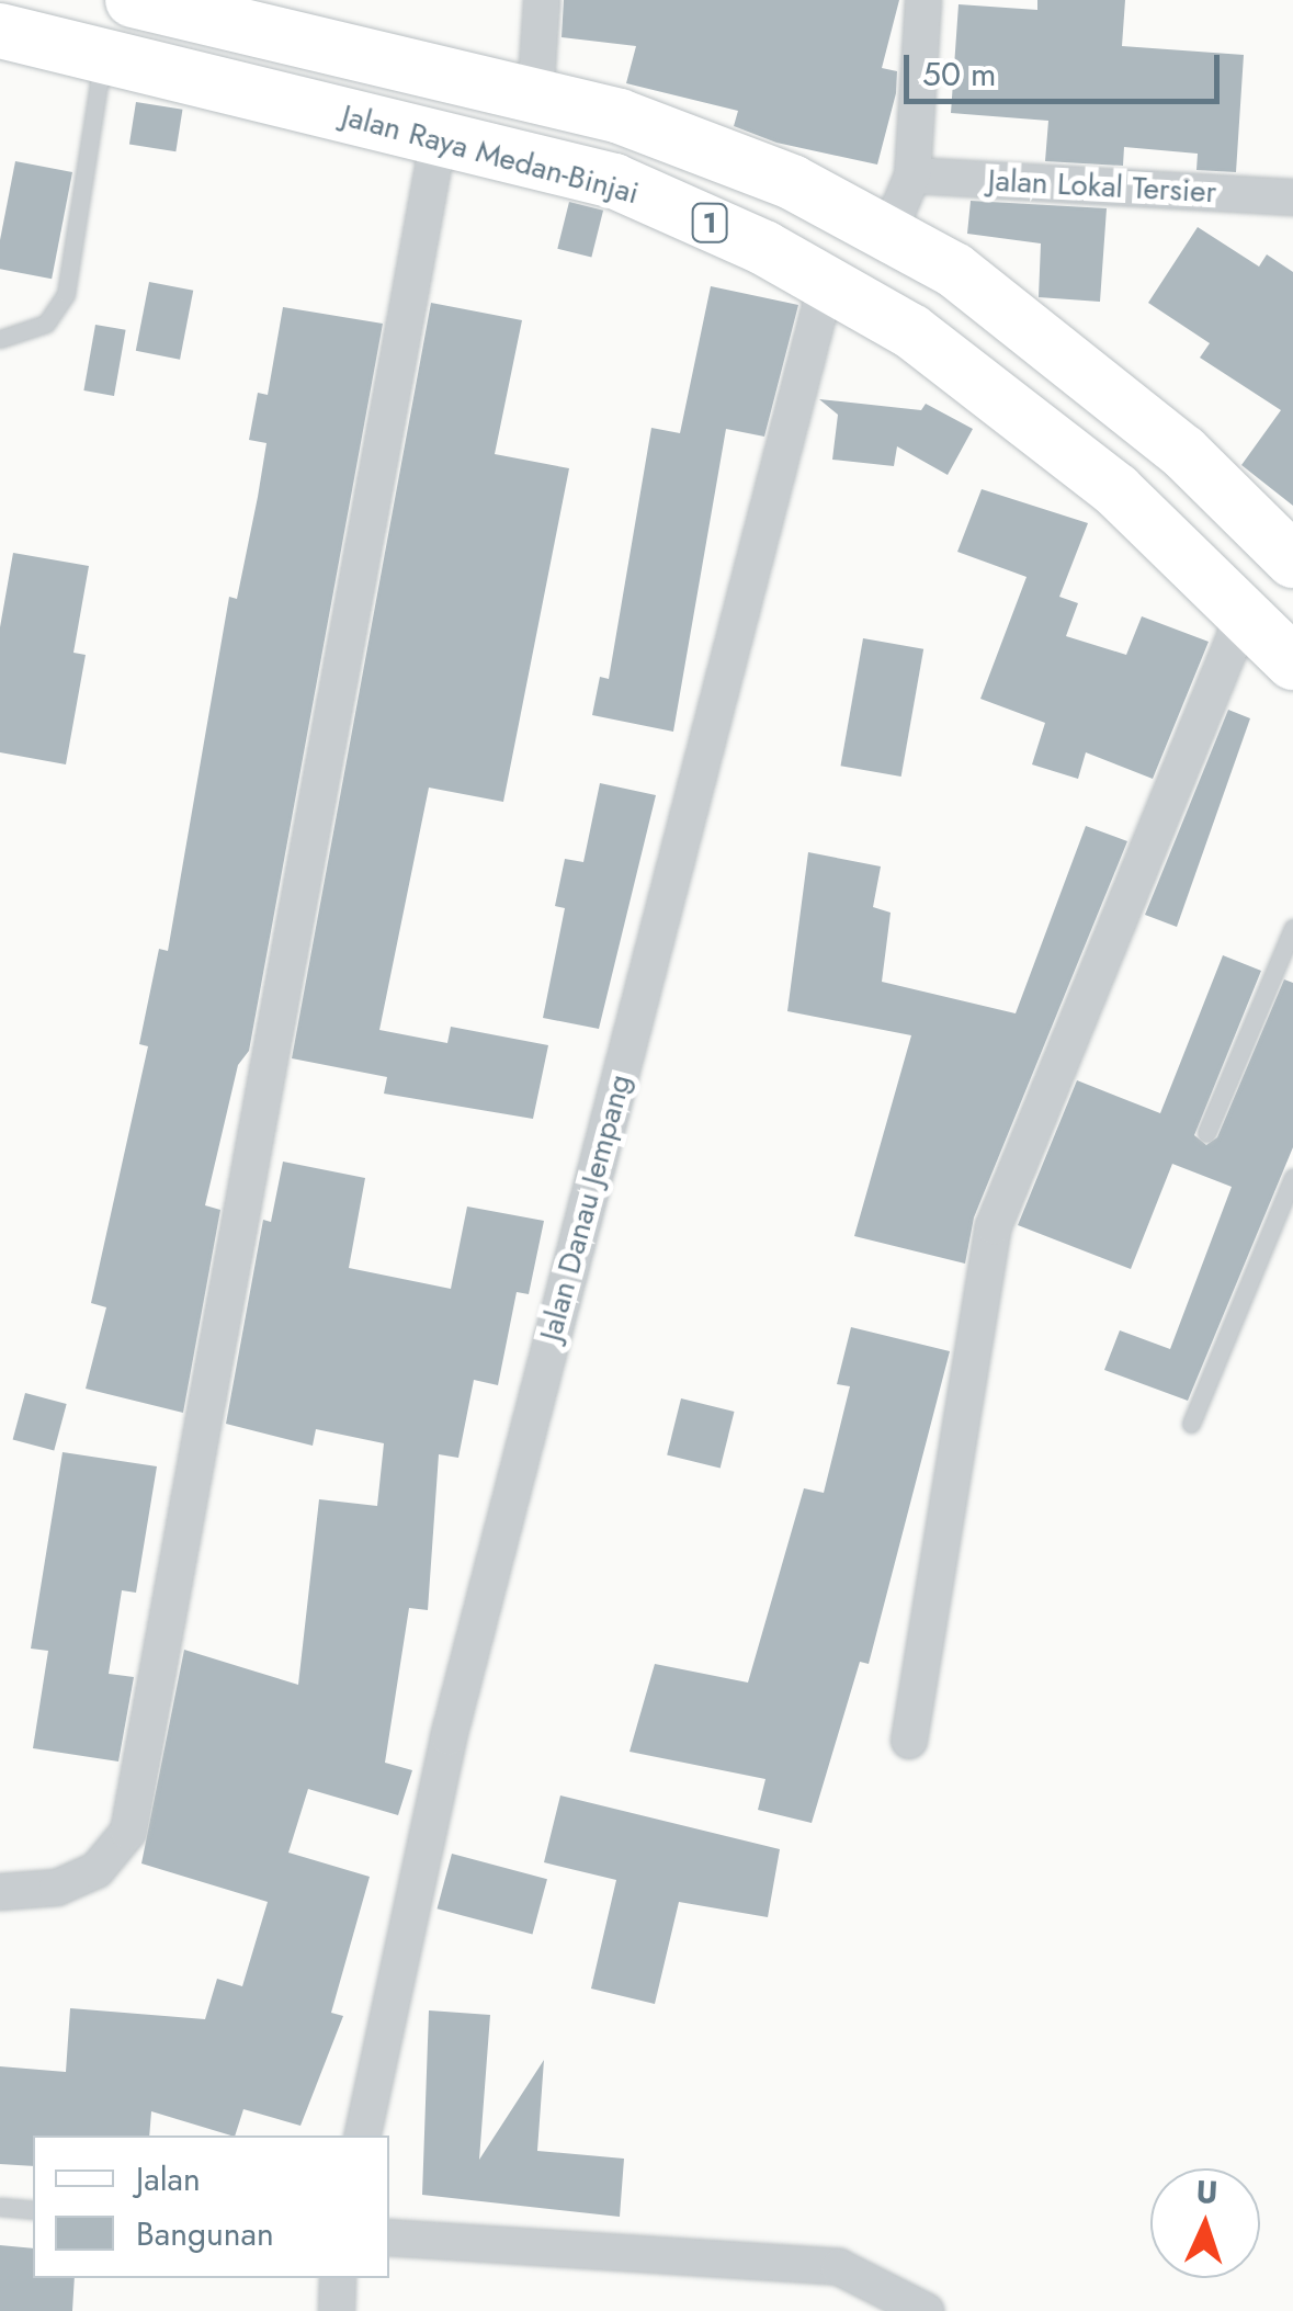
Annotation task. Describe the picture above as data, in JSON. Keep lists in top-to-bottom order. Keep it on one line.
{"streets":{"main road":["Jalan Raya Medan-Binjai","1"],"street":["Jalan Lokal Tersier","Jalan Danau Jempang"]},"crossings":[["Jalan Raya Medan-Binjai","Jalan Danau Jempang"]],"legend":["Jalan","Bangunan"],"scale_bar":"50 m","north":"top"}
